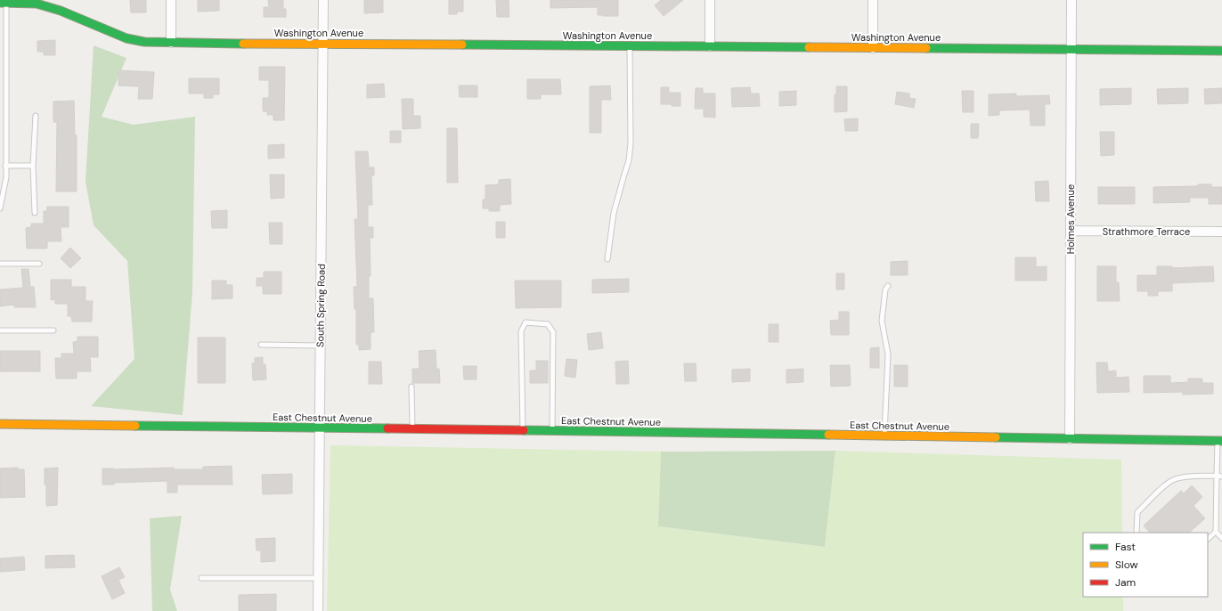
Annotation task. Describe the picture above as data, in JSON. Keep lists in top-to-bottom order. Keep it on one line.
{"streets":{"street":["Washington Avenue","Holmes Avenue","Strathmore Terrace","South Spring Road","East Chestnut Avenue"]},"crossings":[["Washington Avenue","Holmes Avenue"],["Washington Avenue","South Spring Road"],["Holmes Avenue","Strathmore Terrace"],["Holmes Avenue","East Chestnut Avenue"],["South Spring Road","East Chestnut Avenue"]],"legend":["Fast","Slow","Jam"]}
